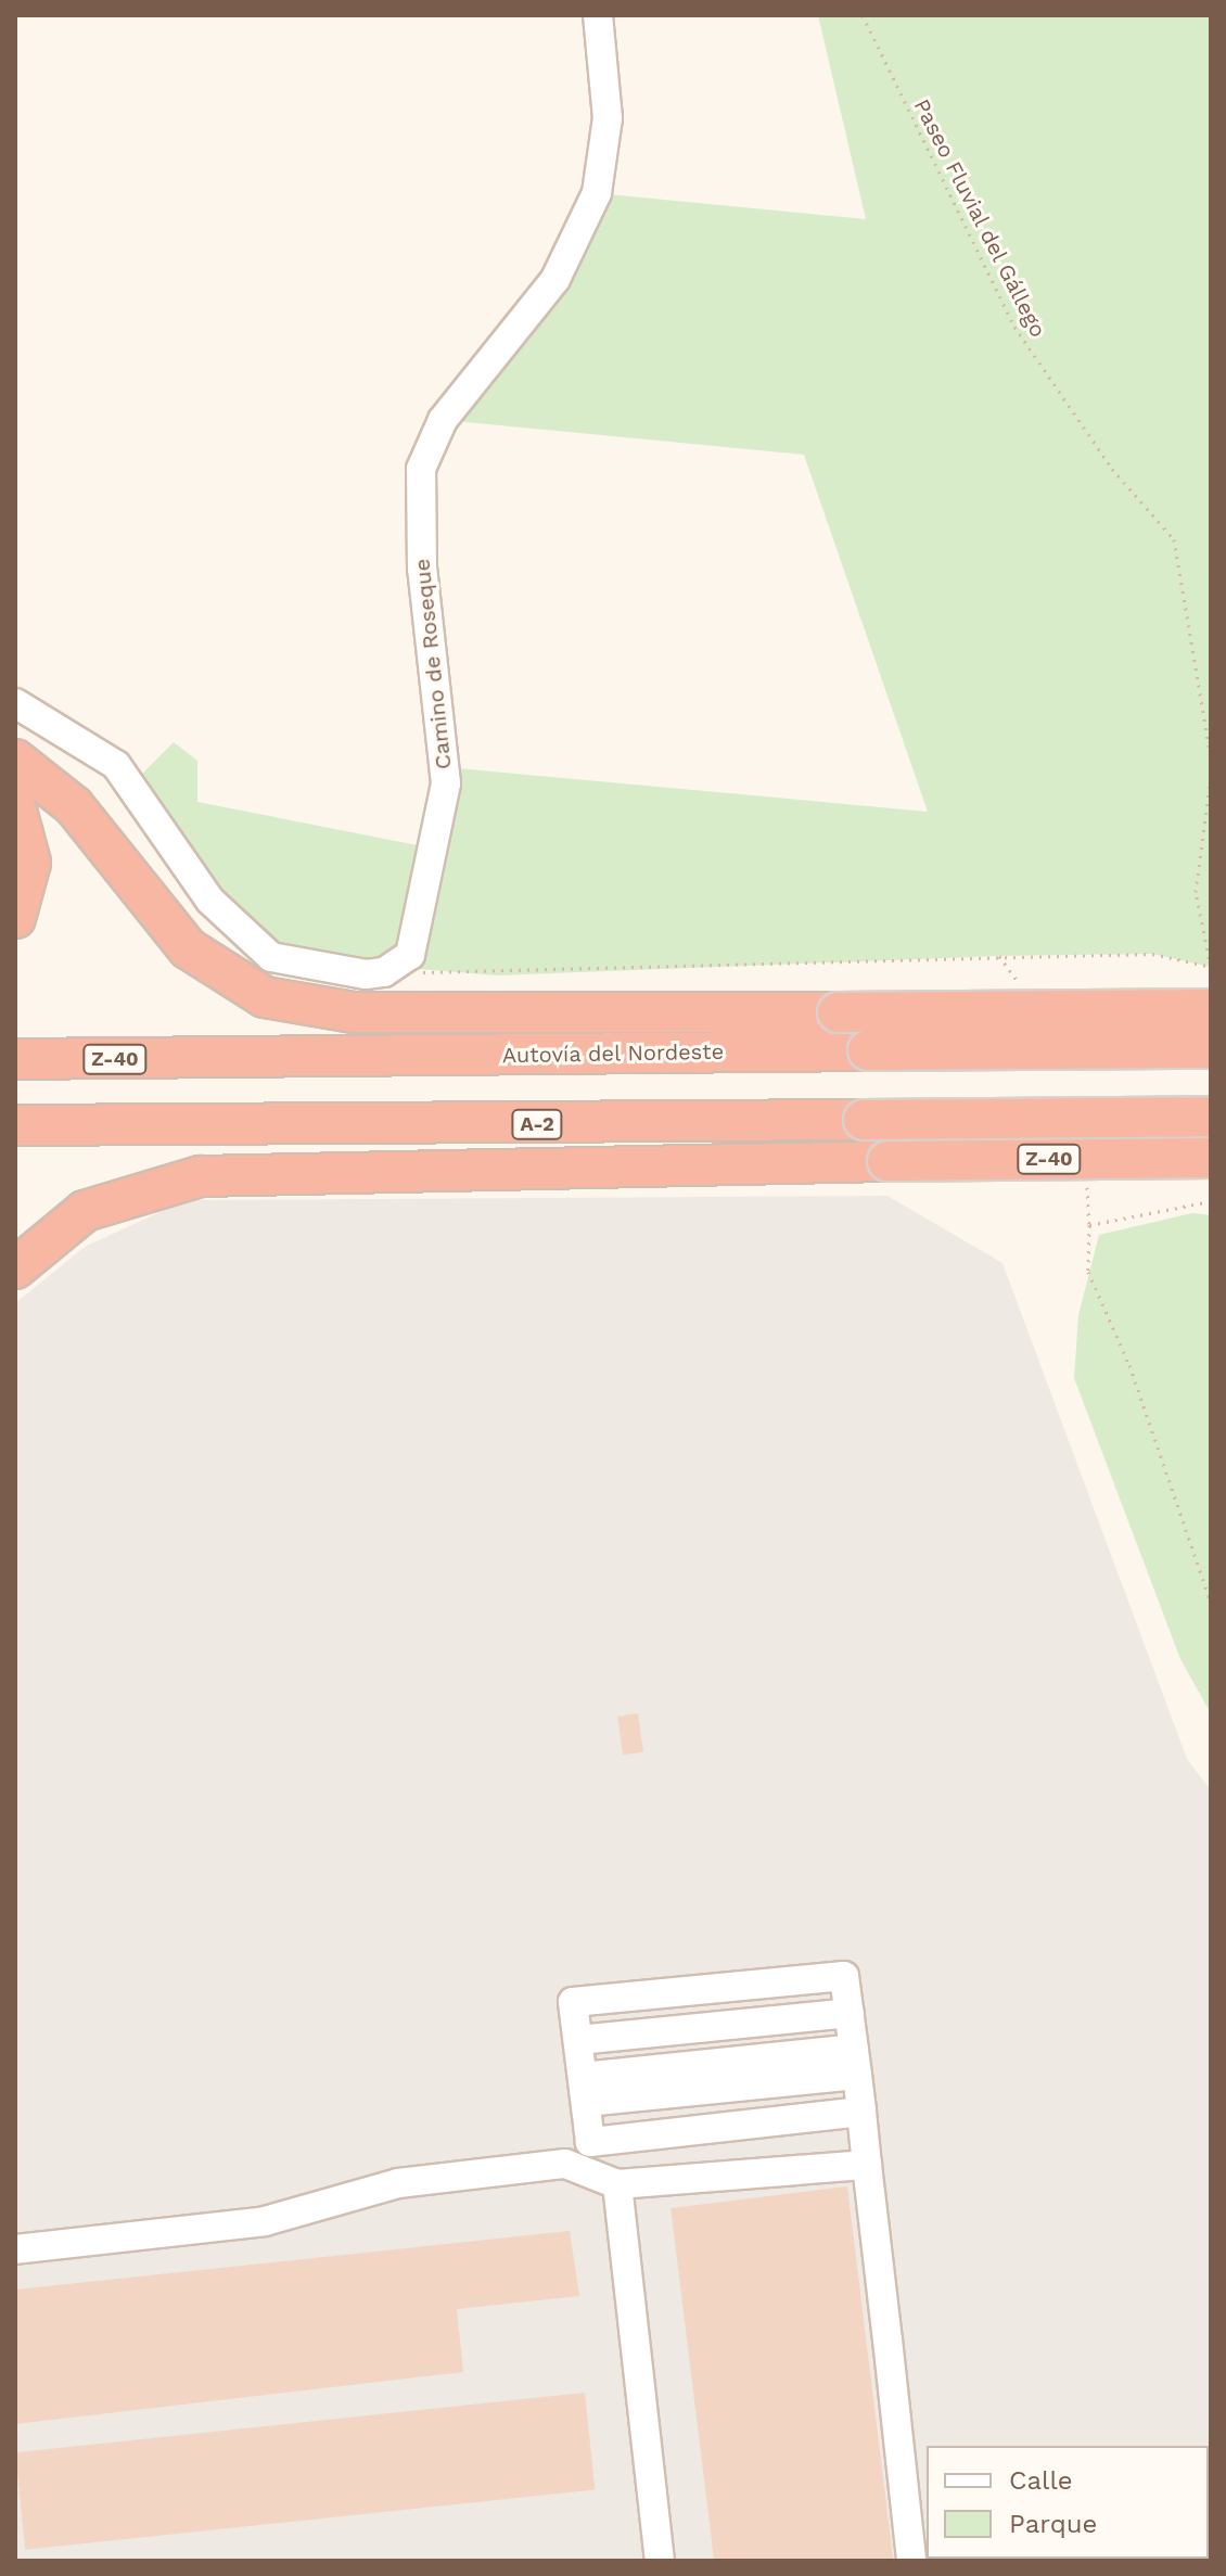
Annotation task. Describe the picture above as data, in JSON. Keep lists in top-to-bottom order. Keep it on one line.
{"streets":{"highway":["Autovía del Nordeste","Z-40","A-2"],"street":["Camino de Roseque"],"path":["Paseo Fluvial del Gállego"]},"crossings":[["Z-40","A-2"]],"legend":["Calle","Parque"]}
